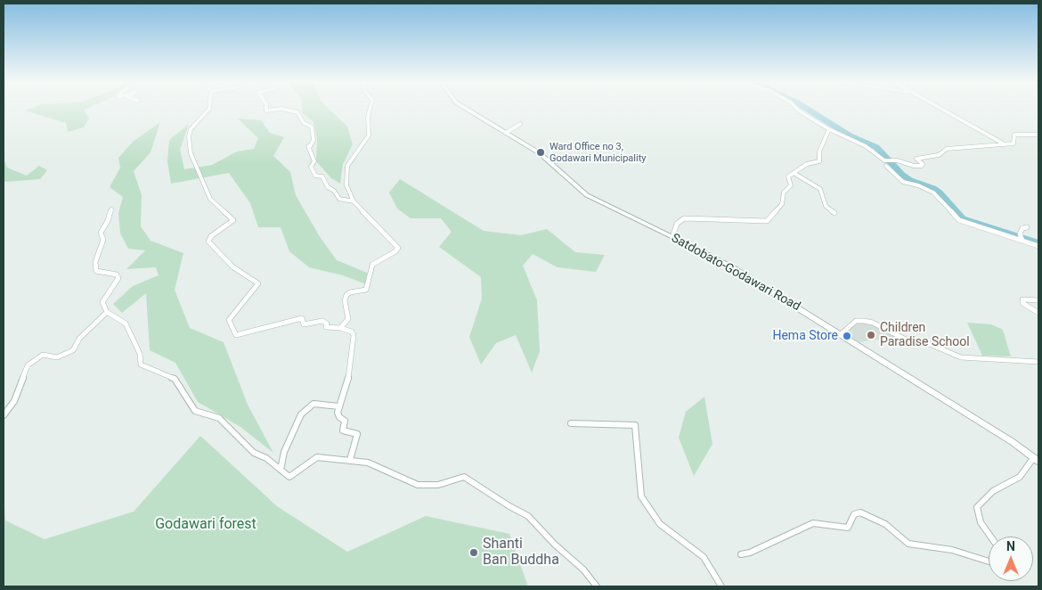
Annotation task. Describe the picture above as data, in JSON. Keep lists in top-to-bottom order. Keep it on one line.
{"streets":{"street":["Satdobato-Godawari Road"]},"parks":["Godawari forest"],"places":["Ward Office no 3, Godawari Municipality","Children Paradise School","Hema Store","Shanti Ban Buddha"],"north":"top"}
